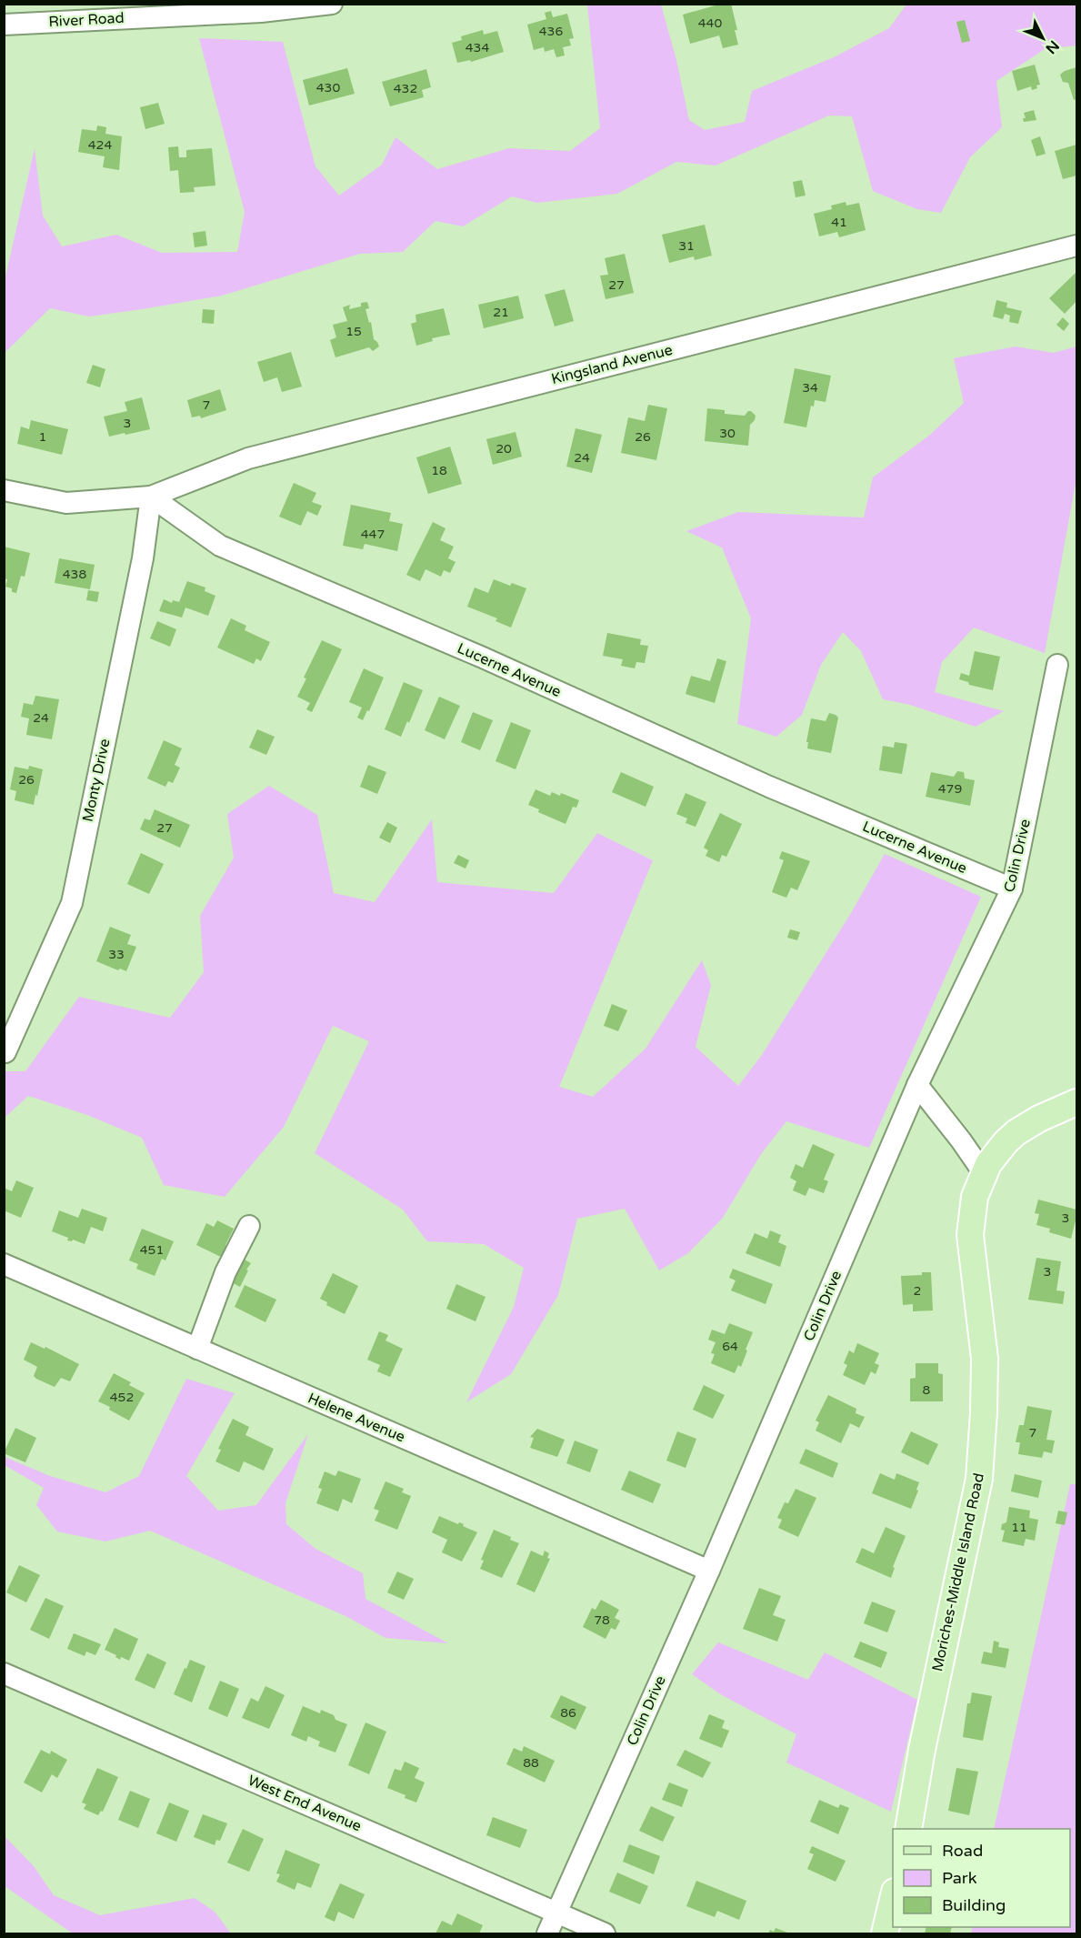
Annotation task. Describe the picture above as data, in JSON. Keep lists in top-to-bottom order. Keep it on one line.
{"streets":{"main road":["Moriches-Middle Island Road"],"street":["River Road","Kingsland Avenue","Lucerne Avenue","Monty Drive","Colin Drive","Helene Avenue","West End Avenue"]},"crossings":[["Kingsland Avenue","Lucerne Avenue"],["Kingsland Avenue","Monty Drive"],["Lucerne Avenue","Monty Drive"],["Lucerne Avenue","Colin Drive"],["Colin Drive","Helene Avenue"],["Colin Drive","West End Avenue"]],"house_numbers":["440","436","434","430","432","424","41","31","27","21","15","34","7","3","30","1","26","20","24","18","447","438","24","26","479","27","33","3","451","3","2","64","8","452","7","11","78","86","88"],"legend":["Road","Park","Building"],"north":"bottom right"}
